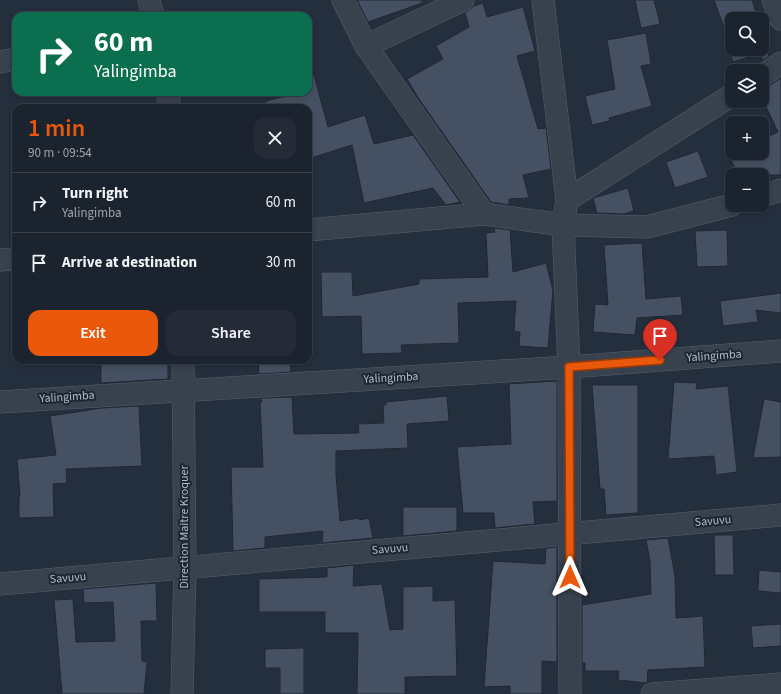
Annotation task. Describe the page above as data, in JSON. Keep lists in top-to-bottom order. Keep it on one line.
{"streets":{"street":["Yalingimba","Savuvu","Direction Maitre Kroquer"]},"crossings":[["Yalingimba","Direction Maitre Kroquer"],["Savuvu","Direction Maitre Kroquer"]],"page":{"map_buttons":["+","−"],"turn":["60 m","Yalingimba"],"heading":["1 min","90 m · 09:54"],"list":[{"name":"Turn right","note":"Yalingimba","value":"60 m"},{"name":"Arrive at destination","value":"30 m"}],"buttons":["Exit","Share"]}}
